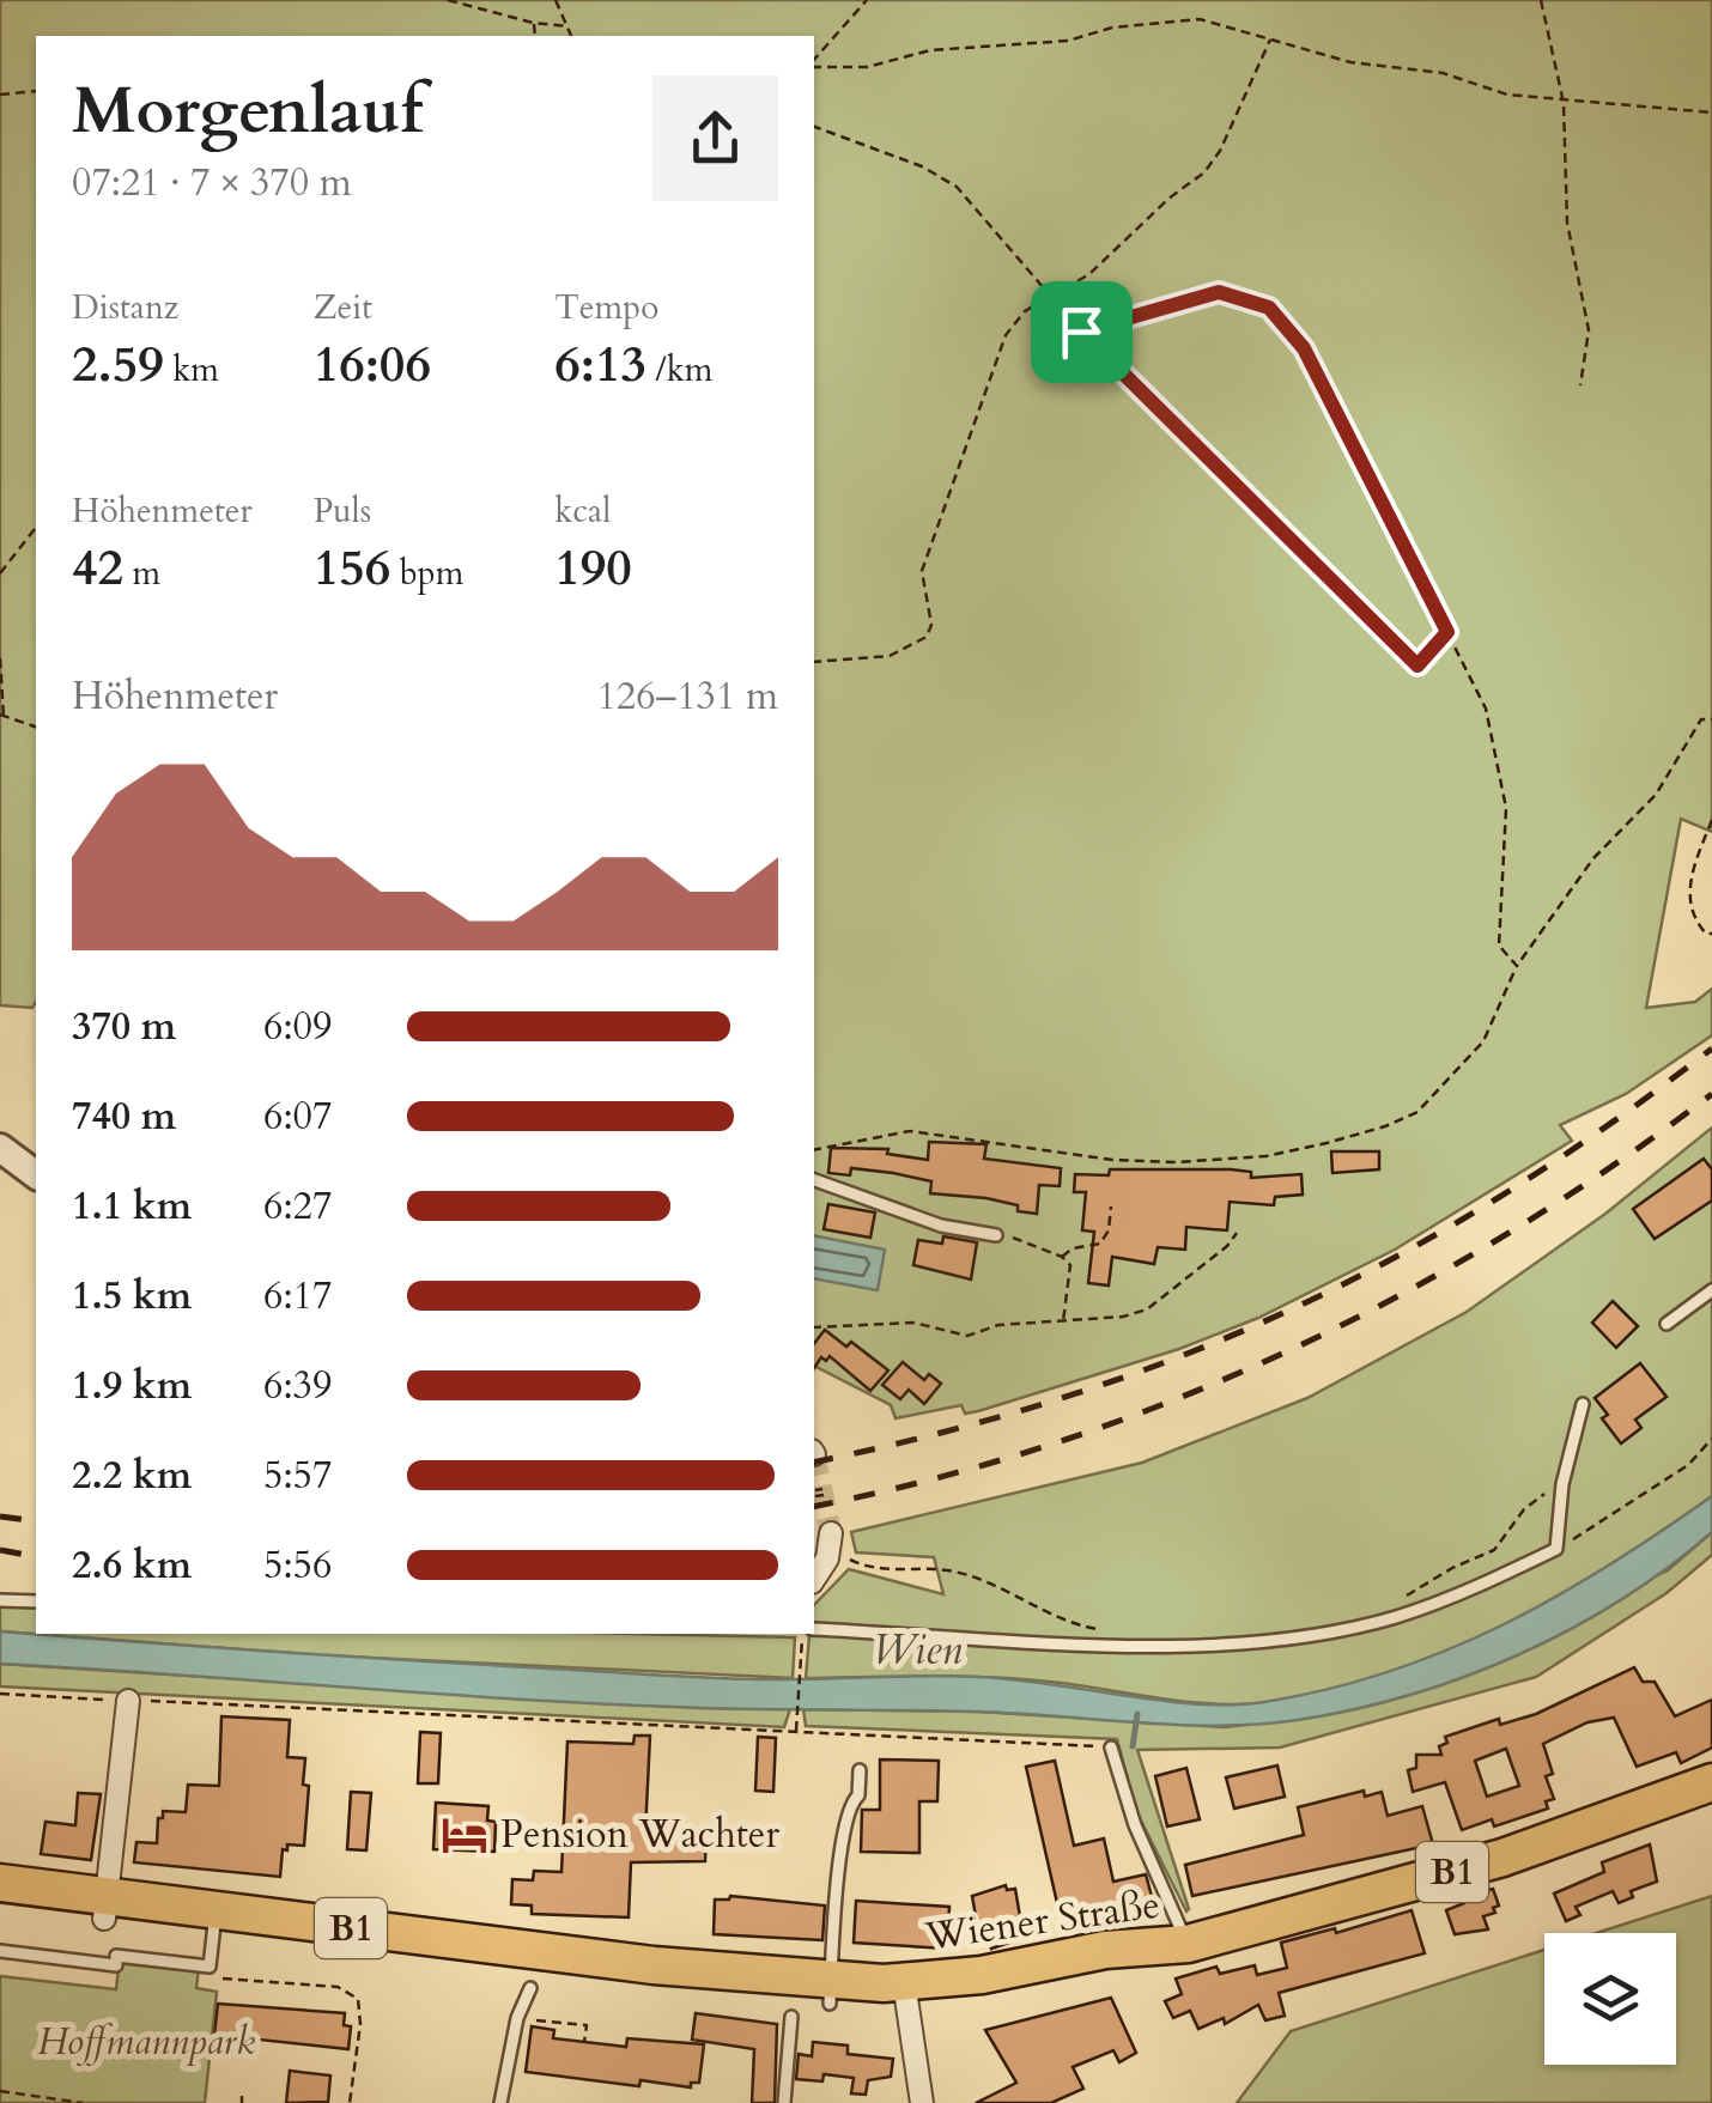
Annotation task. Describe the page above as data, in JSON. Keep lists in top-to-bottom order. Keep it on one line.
{"streets":{"main road":["B1","Wiener Straße"]},"crossings":[["B1","Wiener Straße"]],"water":["Wien"],"parks":["Hoffmannpark"],"places":{"hotel":["Pension Wachter"]},"page":{"heading":["Morgenlauf","07:21 · 7 × 370 m"],"stats":[["Distanz","2.59 km"],["Zeit","16:06"],["Tempo","6:13 /km"],["Höhenmeter","42 m"],["Puls","156 bpm"],["kcal","190"]],"chart":["Höhenmeter","126–131 m"],"list":[{"name":"370 m","note":"6:09"},{"name":"740 m","note":"6:07"},{"name":"1.1 km","note":"6:27"},{"name":"1.5 km","note":"6:17"},{"name":"1.9 km","note":"6:39"},{"name":"2.2 km","note":"5:57"},{"name":"2.6 km","note":"5:56"}]}}
